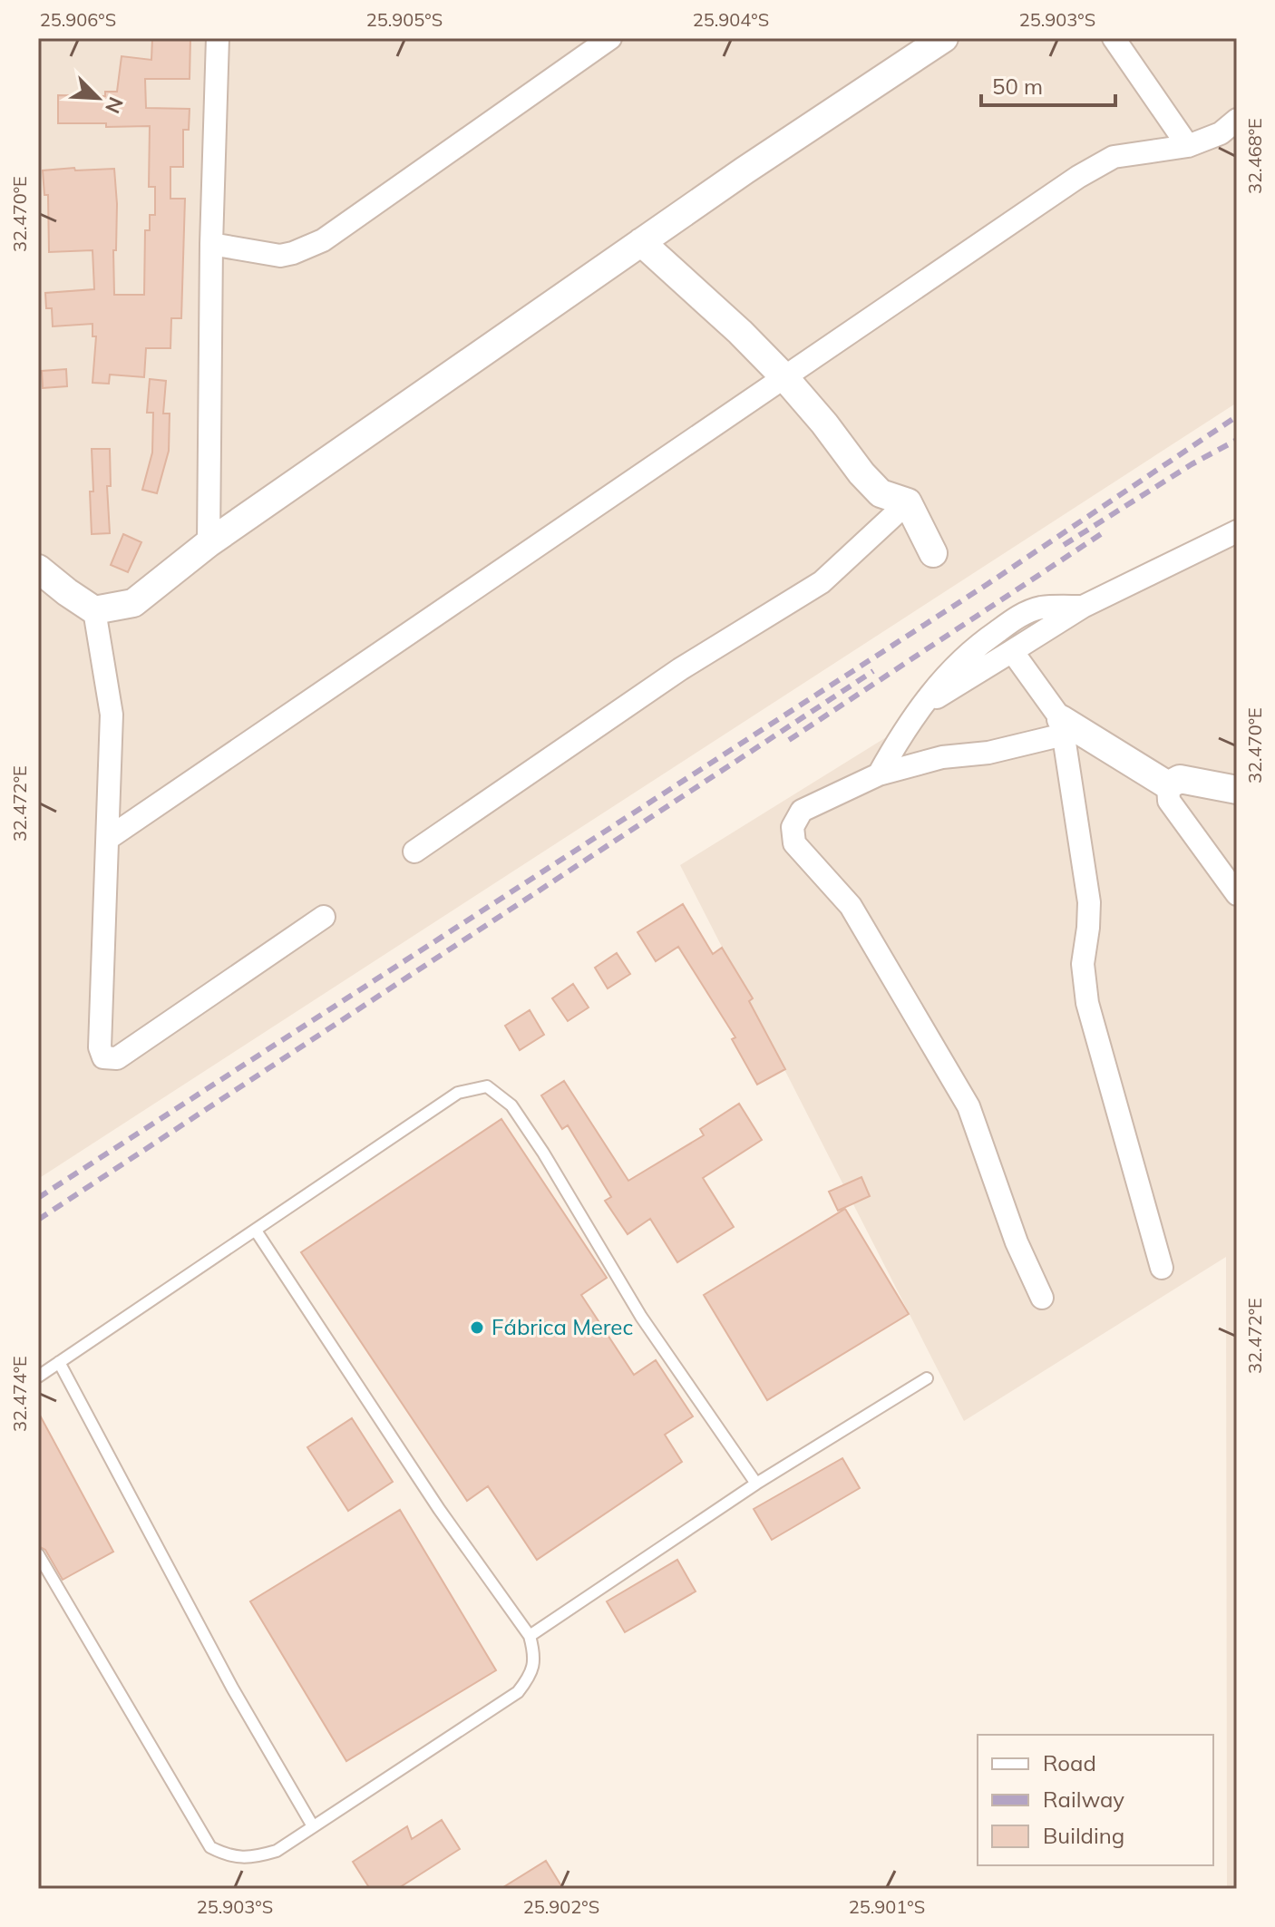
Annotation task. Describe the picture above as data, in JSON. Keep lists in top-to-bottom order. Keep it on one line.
{"places":["Fábrica Merec"],"legend":["Road","Railway","Building"],"scale_bar":"50 m","north":"bottom right","coordinates":["25.906°S","25.905°S","25.904°S","25.903°S","32.468°E","32.470°E","32.472°E","32.474°E","25.902°S","25.901°S"]}
